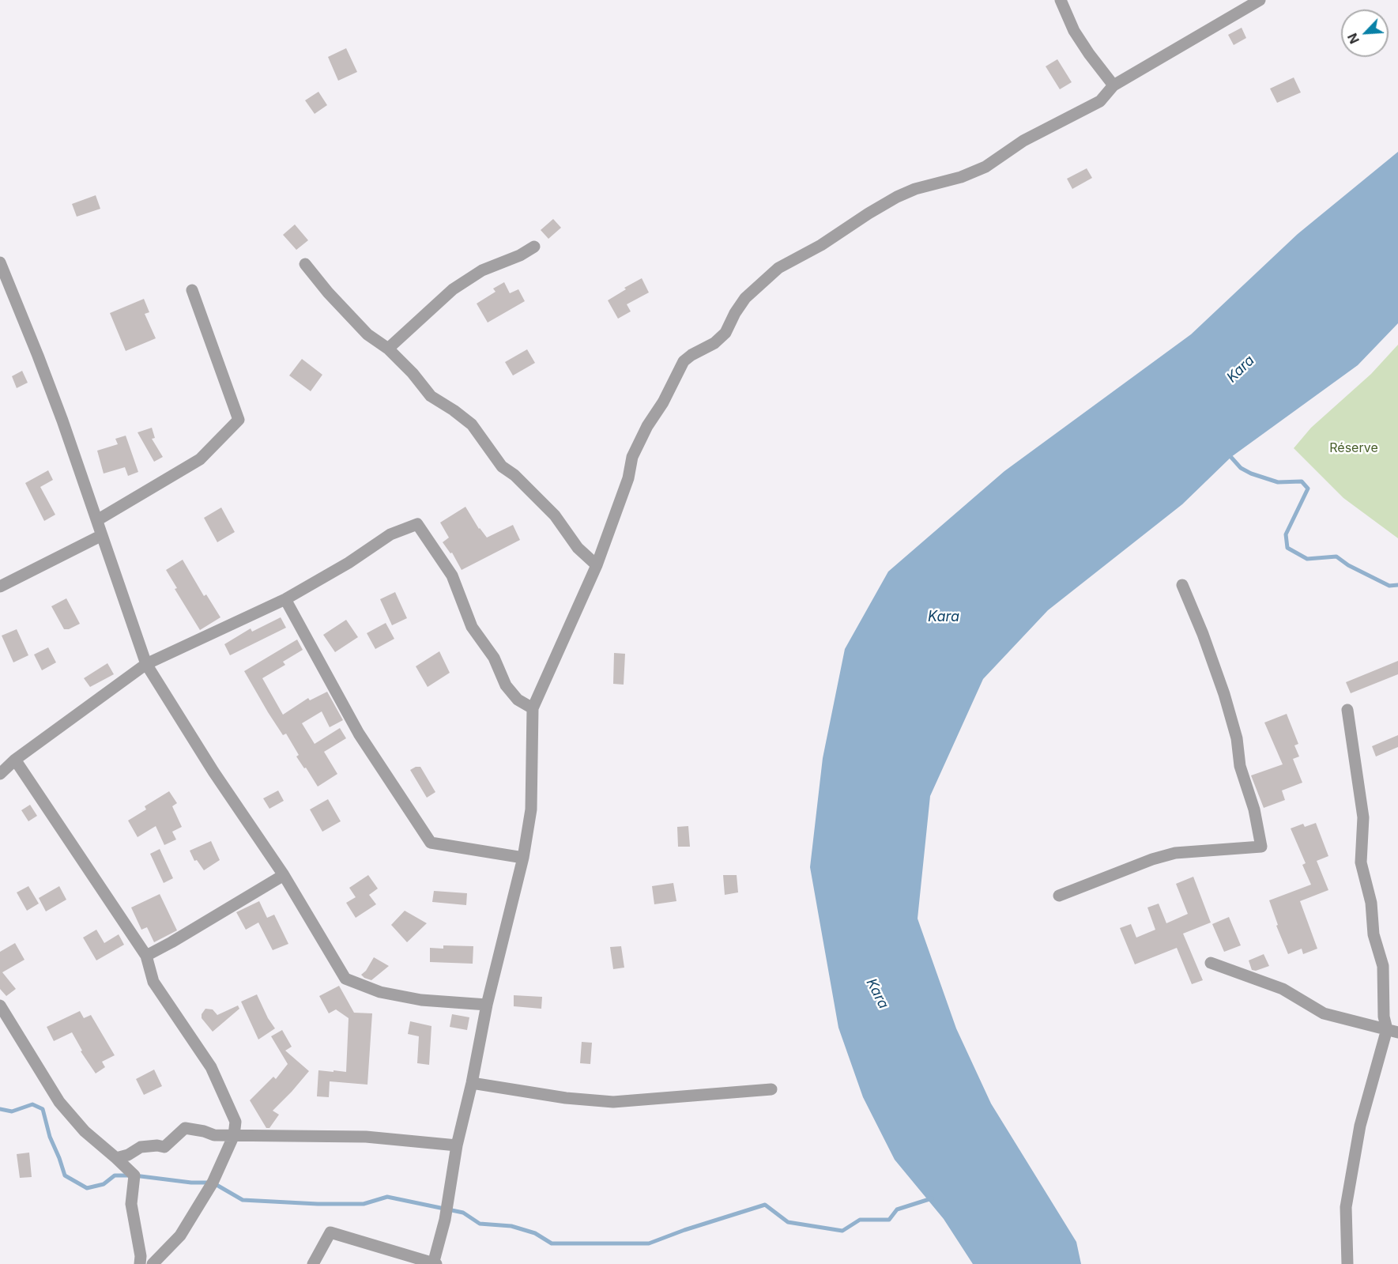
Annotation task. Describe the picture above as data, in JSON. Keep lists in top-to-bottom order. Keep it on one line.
{"water":["Kara"],"parks":["Réserve"],"north":"bottom left"}
